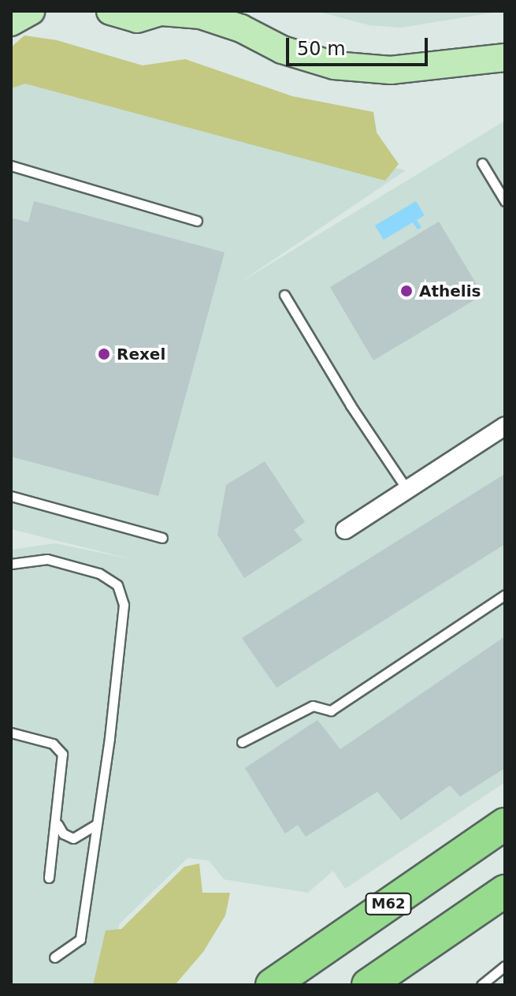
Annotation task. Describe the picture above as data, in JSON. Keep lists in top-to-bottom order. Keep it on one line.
{"streets":{"highway":["M62"]},"places":["Athelis","Rexel"],"scale_bar":"50 m"}
